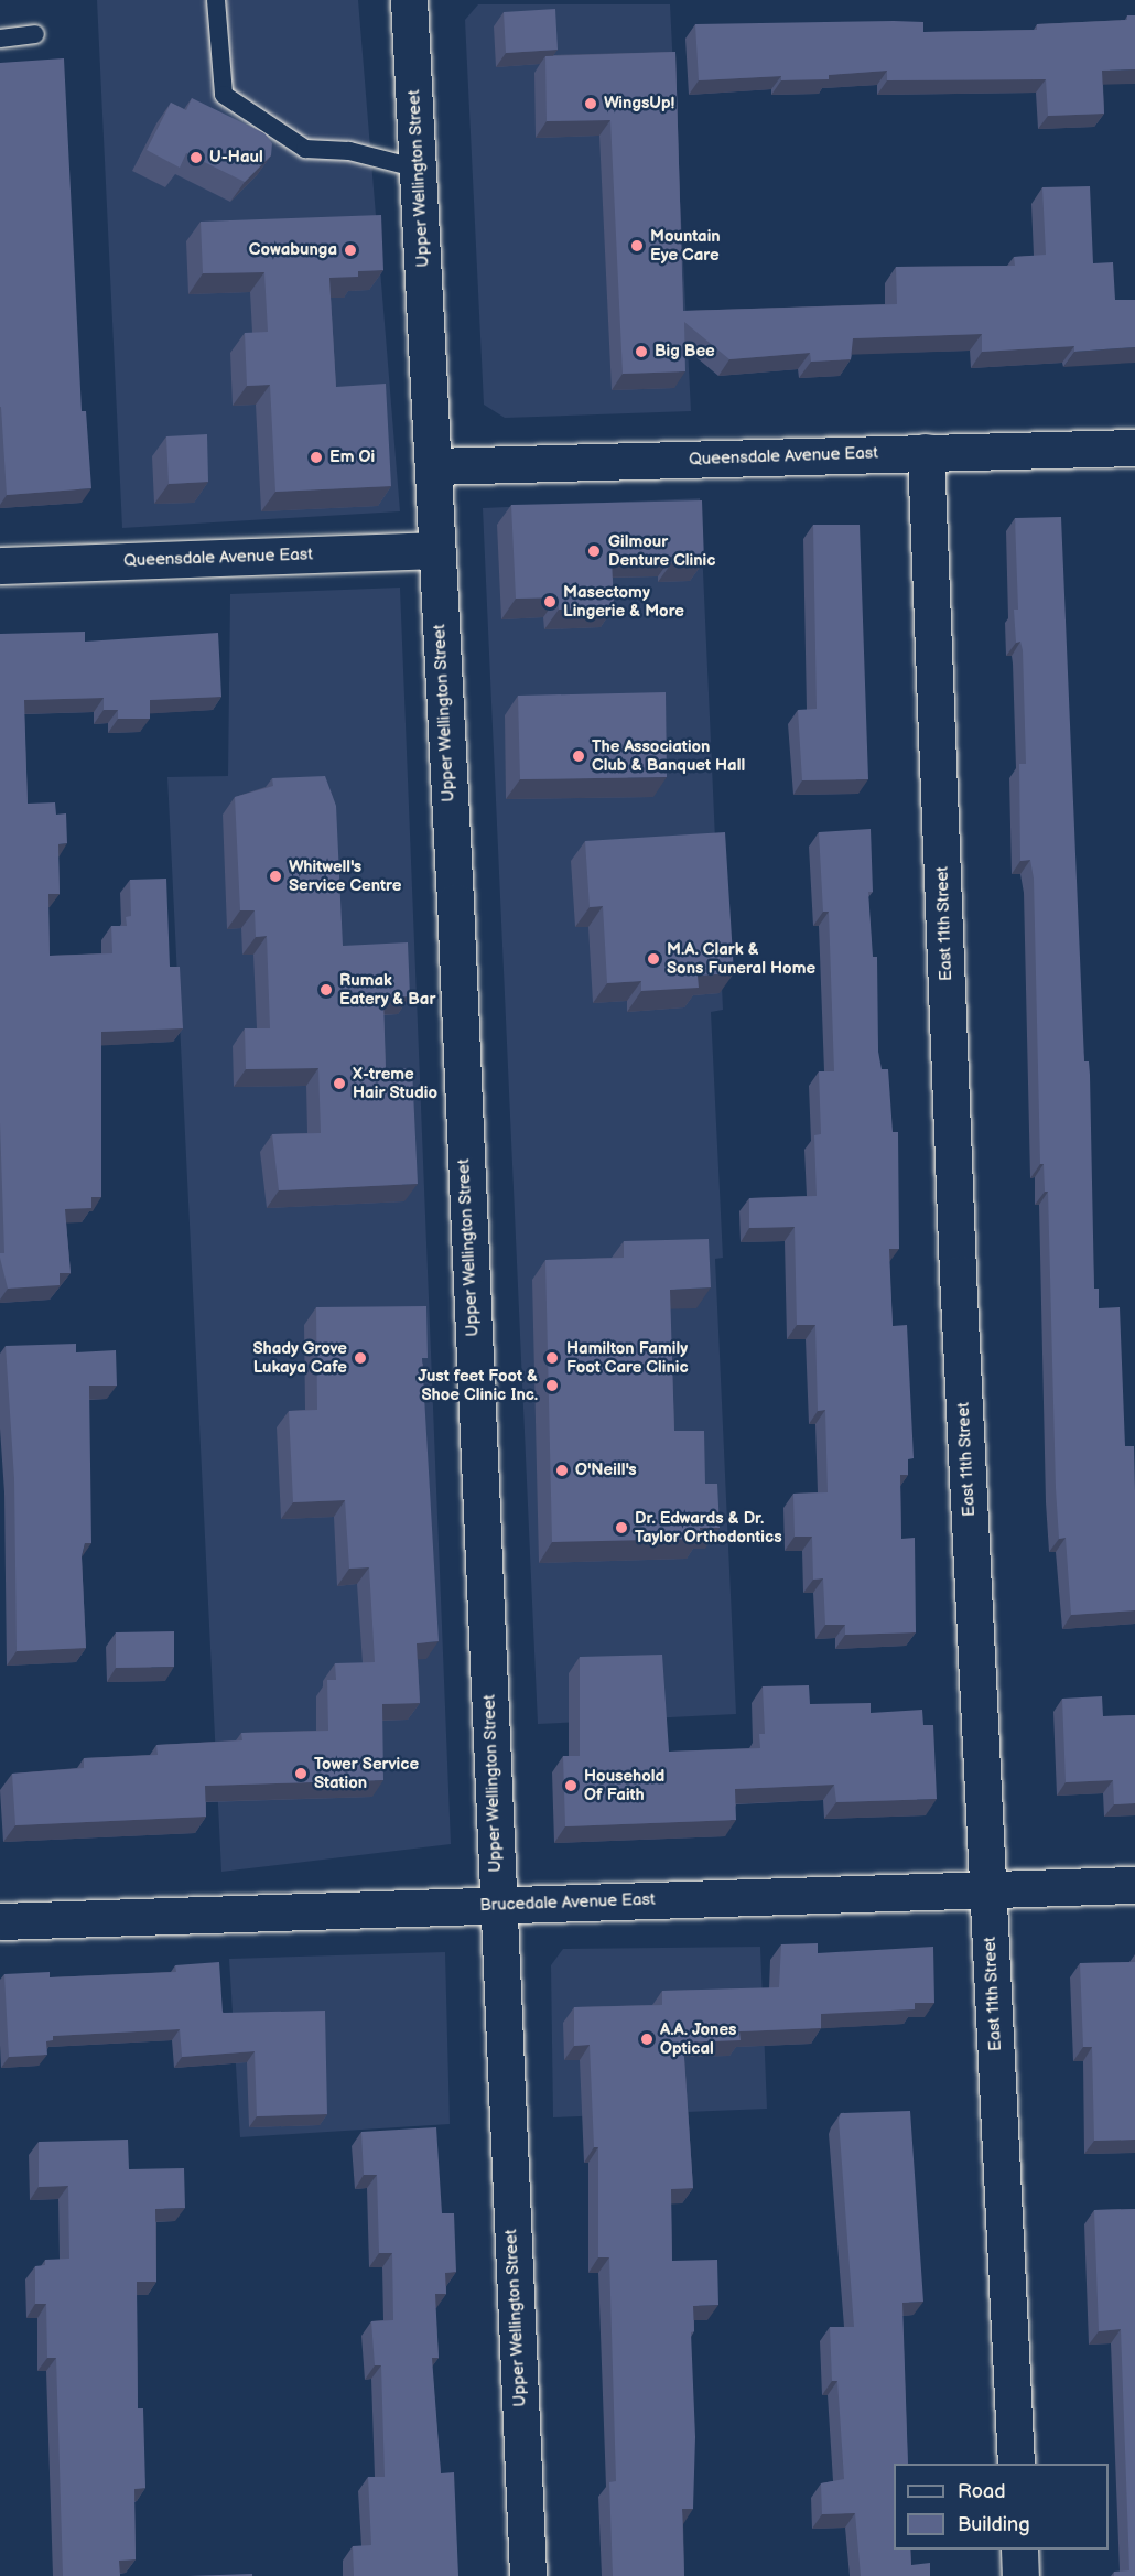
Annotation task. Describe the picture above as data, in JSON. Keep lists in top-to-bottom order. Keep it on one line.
{"streets":{"street":["Upper Wellington Street","Queensdale Avenue East","East 11th Street","Brucedale Avenue East"]},"crossings":[["Upper Wellington Street","Queensdale Avenue East"],["Upper Wellington Street","Brucedale Avenue East"],["Queensdale Avenue East","East 11th Street"],["East 11th Street","Brucedale Avenue East"]],"places":["WingsUp!","U-Haul","Mountain Eye Care","Cowabunga","Big Bee","Em Oi","Gilmour Denture Clinic","Masectomy Lingerie & More","The Association Club & Banquet Hall","Whitwell's Service Centre","M.A. Clark & Sons Funeral Home","Rumak Eatery & Bar","X-treme Hair Studio","Shady Grove Lukaya Cafe","Hamilton Family Foot Care Clinic","Just feet Foot & Shoe Clinic Inc.","O'Neill's","Dr. Edwards & Dr. Taylor Orthodontics","Tower Service Station","Household Of Faith","A.A. Jones Optical"],"legend":["Road","Building"]}
